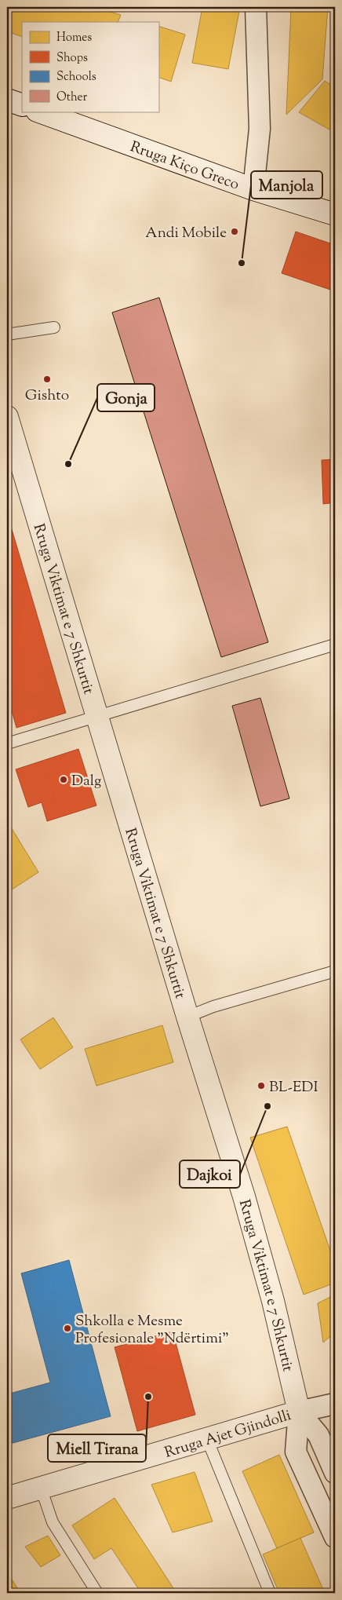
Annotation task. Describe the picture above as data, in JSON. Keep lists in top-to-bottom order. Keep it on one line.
{"streets":{"street":["Rruga Kiço Greco","Rruga Viktimat e 7 Shkurtit","Rruga Ajet Gjindolli"]},"crossings":[["Rruga Viktimat e 7 Shkurtit","Rruga Ajet Gjindolli"]],"places":["Andi Mobile","Manjola","Gishto","Gonja","Dalg","BL-EDI","Dajkoi","Shkolla e Mesme Profesionale \"Ndërtimi\"","Miell Tirana"],"legend":["Homes","Shops","Schools","Other"]}
